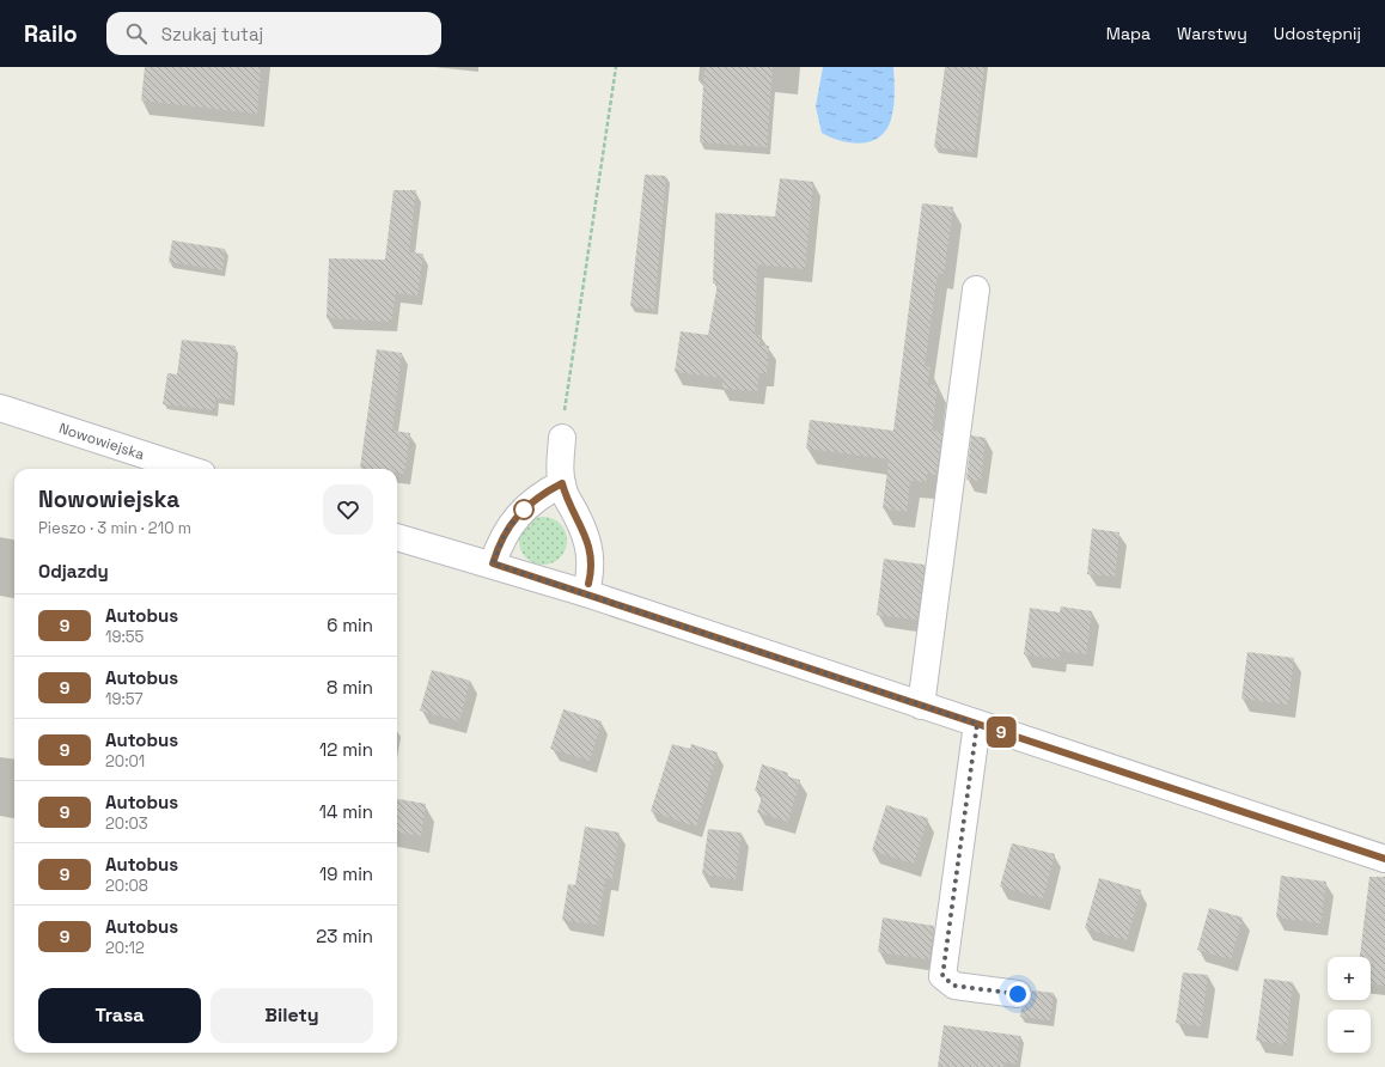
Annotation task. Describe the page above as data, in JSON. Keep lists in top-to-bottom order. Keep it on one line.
{"streets":{"street":["Nowowiejska"]},"lines":["bus line 9"],"page":{"header":"Railo","search":"Szukaj tutaj","nav":["Mapa","Warstwy","Udostępnij"],"on_map":"9","heading":[["Nowowiejska","Pieszo · 3 min · 210 m"],"Odjazdy"],"list":[{"mark":"9","name":"Autobus","note":"19:55","value":"6 min"},{"mark":"9","name":"Autobus","note":"19:57","value":"8 min"},{"mark":"9","name":"Autobus","note":"20:01","value":"12 min"},{"mark":"9","name":"Autobus","note":"20:03","value":"14 min"},{"mark":"9","name":"Autobus","note":"20:08","value":"19 min"},{"mark":"9","name":"Autobus","note":"20:12","value":"23 min"}],"map_buttons":["+","−"],"buttons":["Trasa","Bilety"]}}
